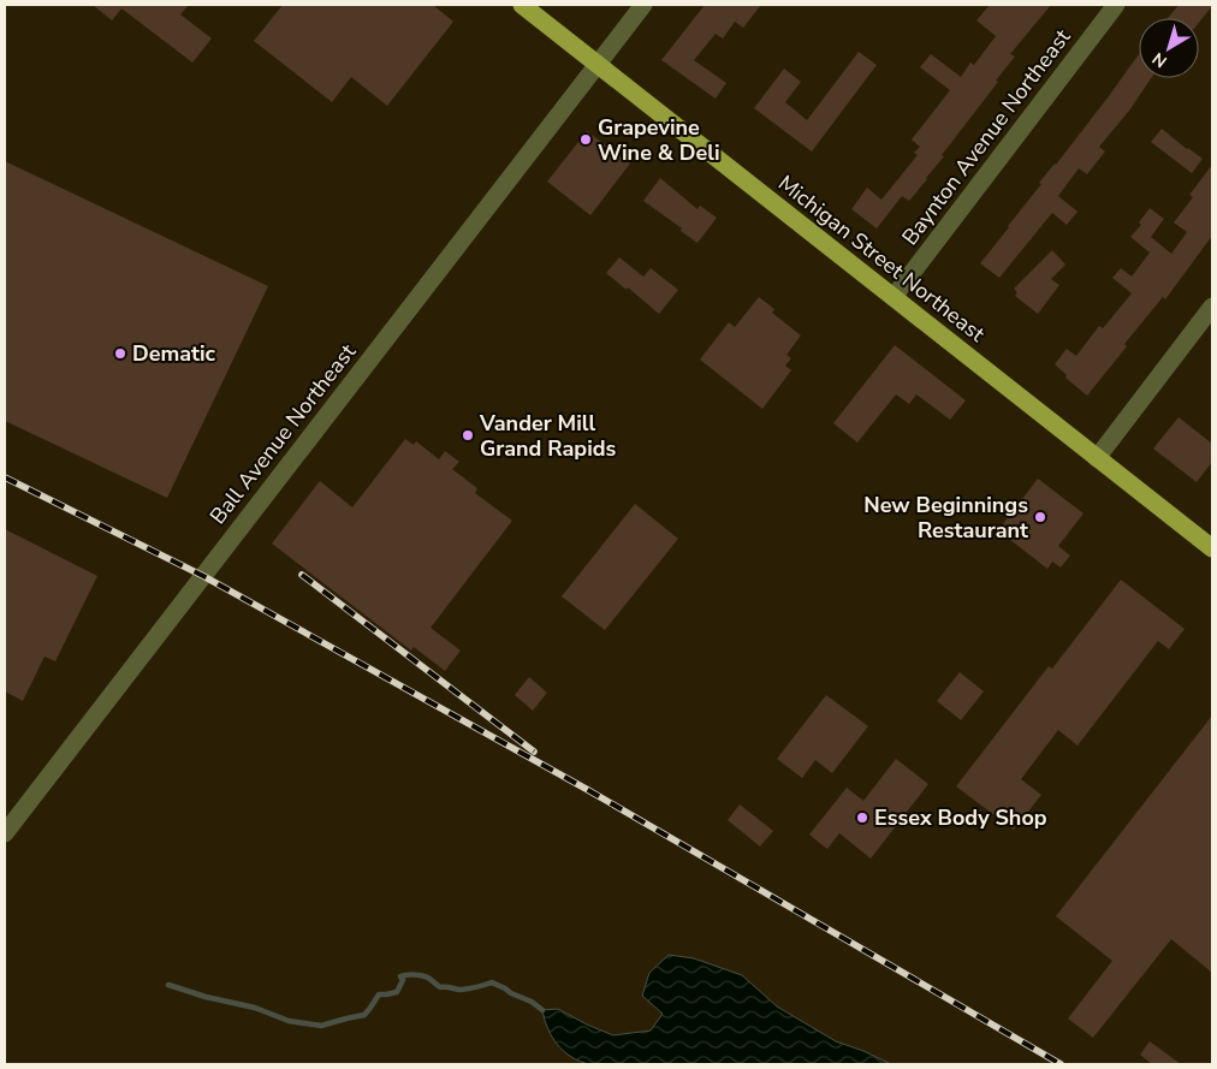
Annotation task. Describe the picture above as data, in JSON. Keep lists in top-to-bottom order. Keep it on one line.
{"streets":{"main road":["Michigan Street Northeast"],"street":["Baynton Avenue Northeast","Ball Avenue Northeast"]},"crossings":[["Baynton Avenue Northeast","Michigan Street Northeast"],["Michigan Street Northeast","Ball Avenue Northeast"]],"places":["Grapevine Wine & Deli","Dematic","Vander Mill Grand Rapids","New Beginnings Restaurant","Essex Body Shop"],"north":"bottom left"}
